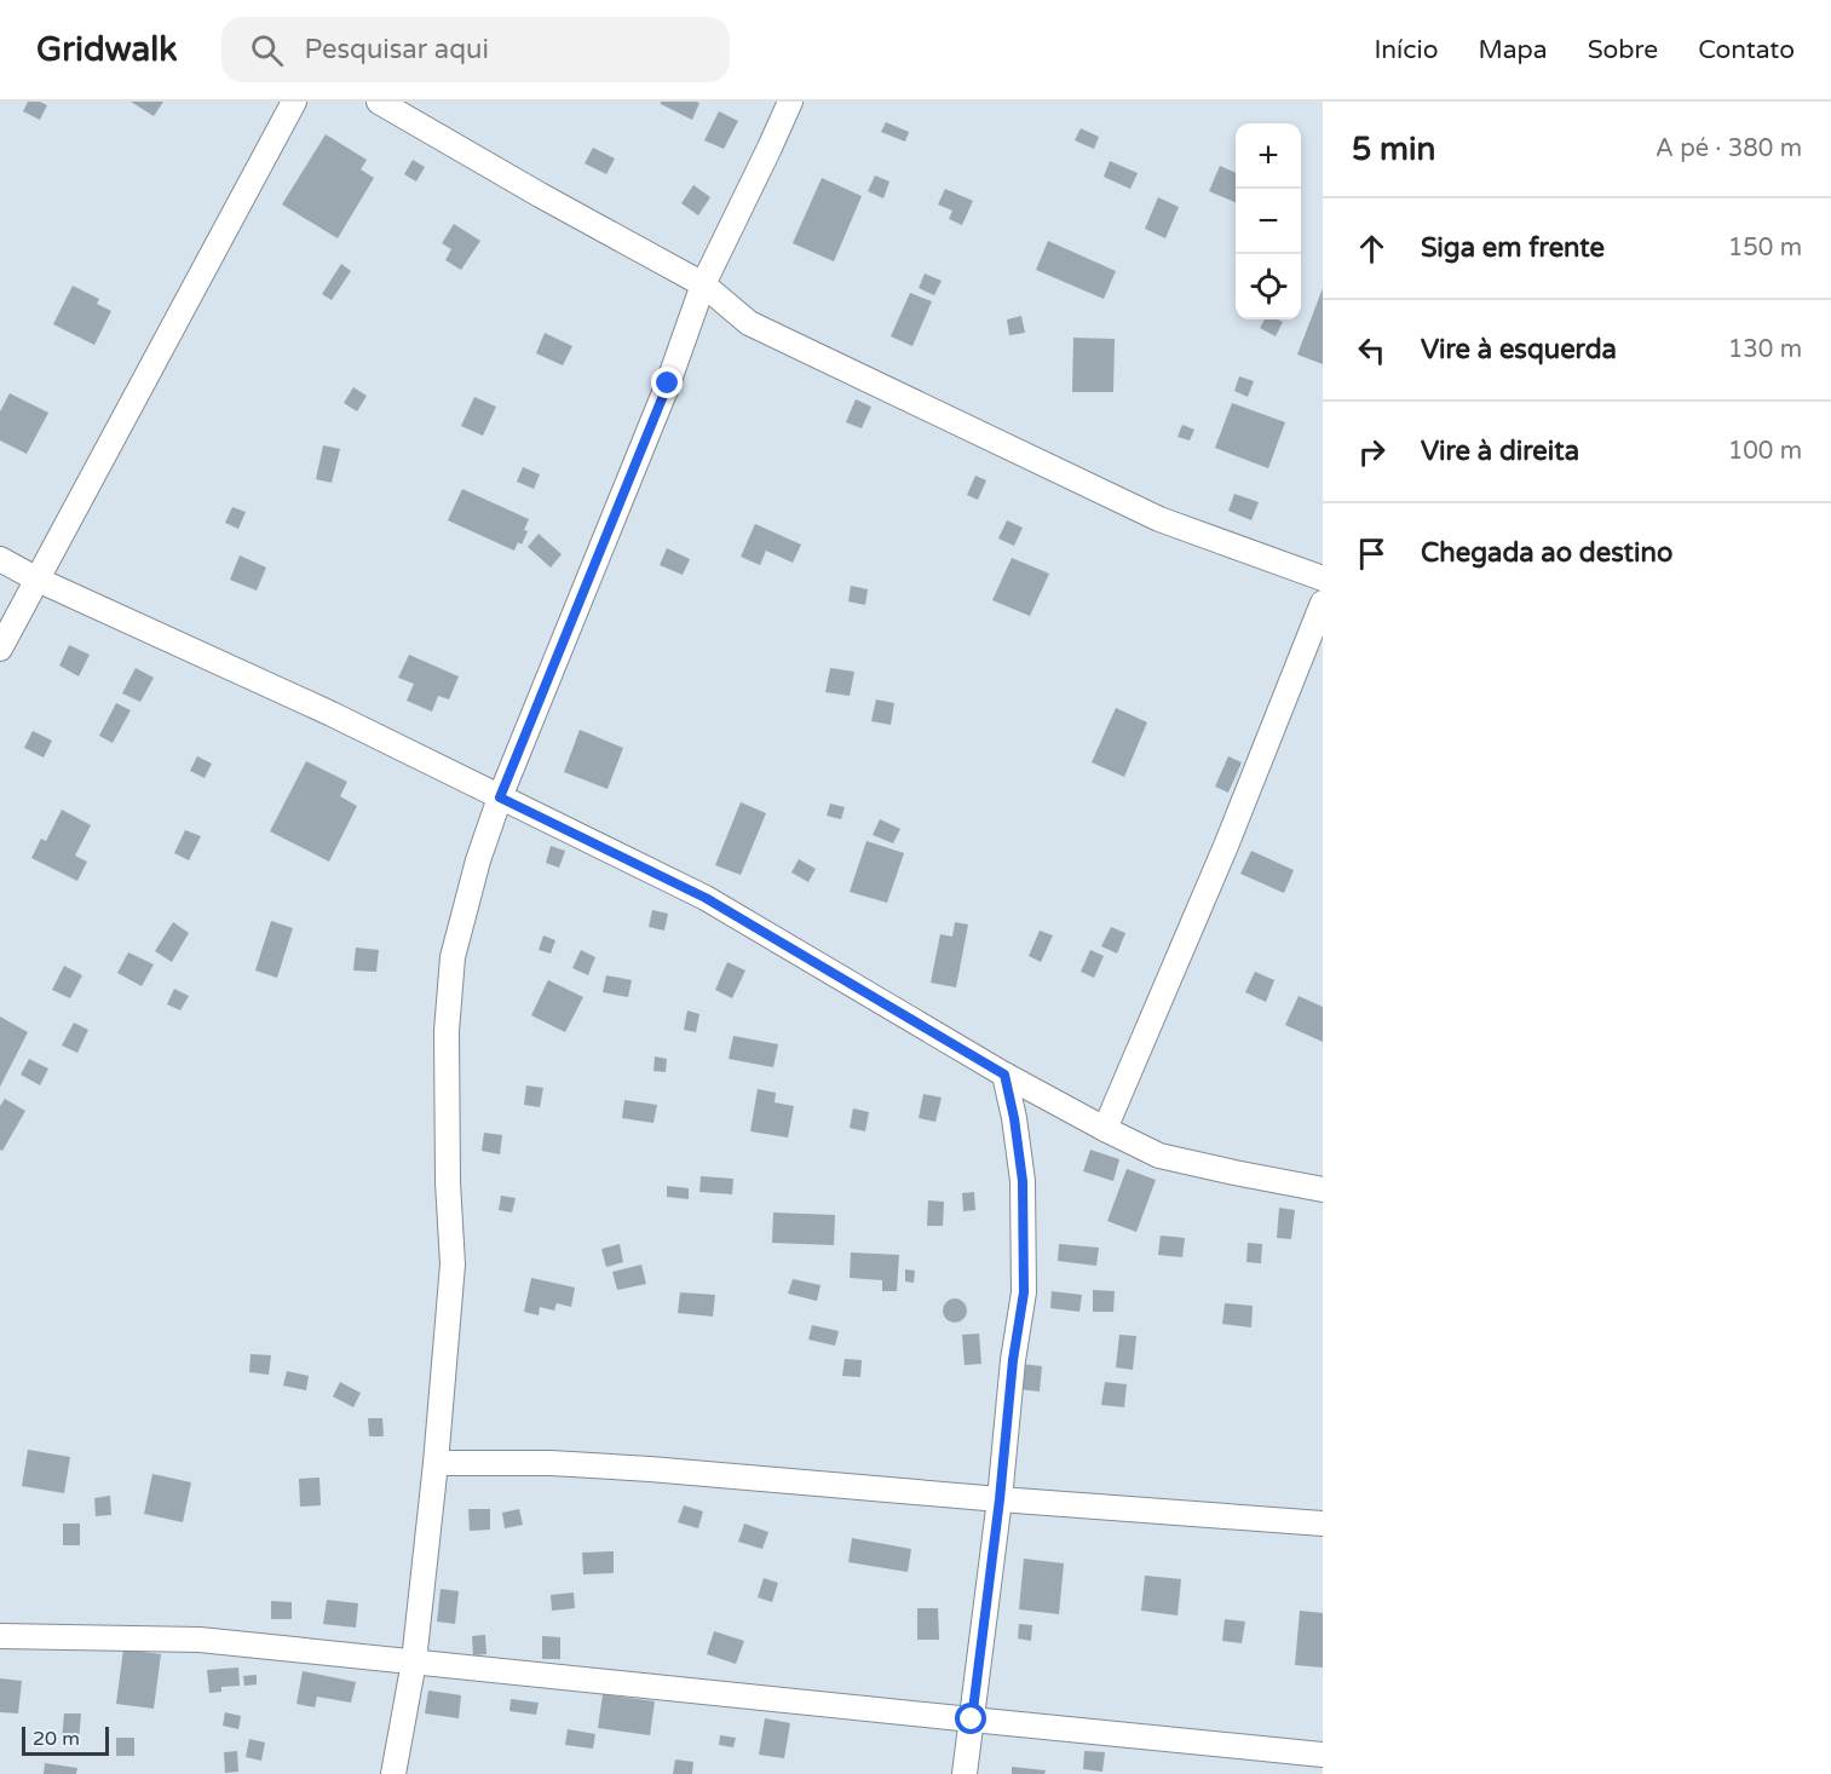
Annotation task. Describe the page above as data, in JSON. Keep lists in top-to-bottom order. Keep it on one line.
{"scale_bar":"20 m","page":{"header":"Gridwalk","search":"Pesquisar aqui","nav":["Início","Mapa","Sobre","Contato"],"heading":["5 min","A pé · 380 m"],"map_buttons":["+","−"],"list":[["Siga em frente","150 m"],["Vire à esquerda","130 m"],["Vire à direita","100 m"],"Chegada ao destino"],"scale":"20 m"}}
